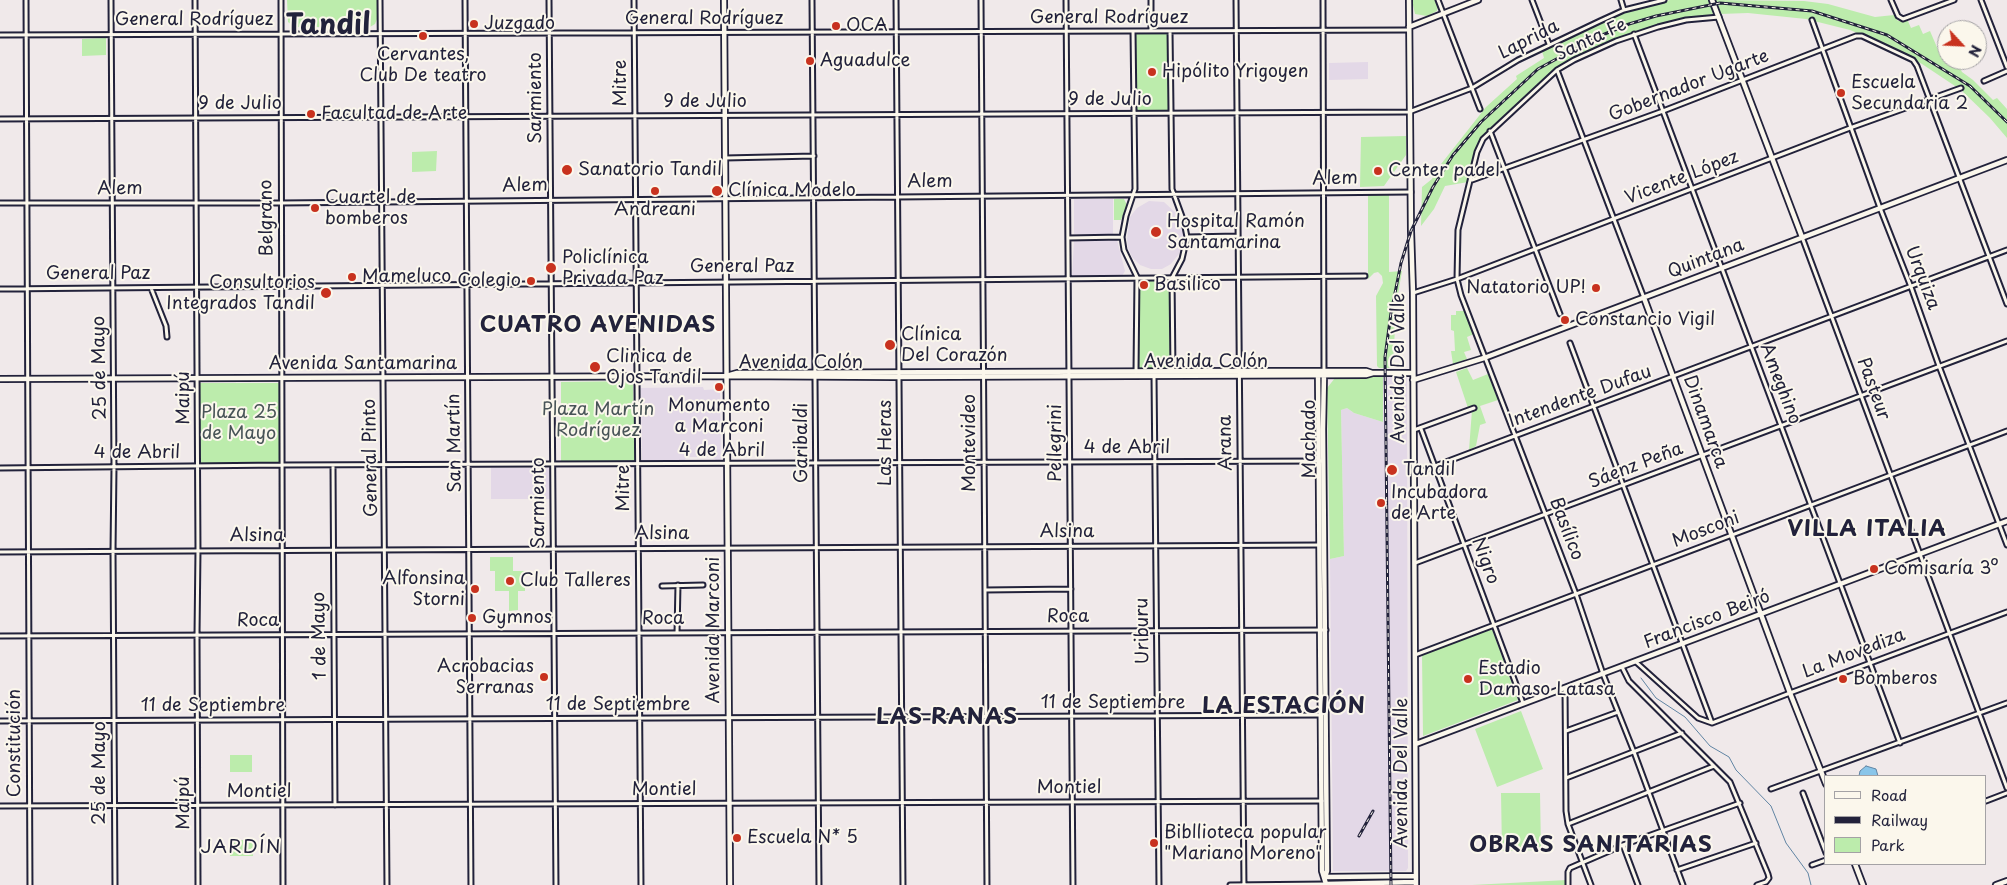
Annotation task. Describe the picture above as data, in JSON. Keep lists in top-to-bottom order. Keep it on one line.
{"streets":{"main road":["Quintana","Avenida Colón","Avenida Santamarina","Avenida Del Valle","Pasteur","Dinamarca","Machado","Francisco Beiró","Avenida Marconi"],"street":["General Rodríguez","Laprida","Santa Fe","Mitre","Gobernador Ugarte","Sarmiento","9 de Julio","Vicente López","Alem","Belgrano","General Paz","Urquiza","25 de Mayo","Ameghino","Intendente Dufau","Maipú","San Martín","Garibaldi","Las Heras","Montevideo","Pellegrini","Arana","4 de Abril","General Pinto","Sáenz Peña","Basílico","Mosconi","Alsina","Nigro","Roca","Uriburu","1 de Mayo","La Movediza","11 de Septiembre","Constitución","Montiel"]},"crossings":[["General Rodríguez","Mitre"],["General Rodríguez","Sarmiento"],["General Rodríguez","Belgrano"],["General Rodríguez","25 de Mayo"],["General Rodríguez","Avenida Del Valle"],["General Rodríguez","Maipú"],["General Rodríguez","Machado"],["General Rodríguez","San Martín"],["General Rodríguez","Garibaldi"],["General Rodríguez","Las Heras"],["General Rodríguez","Montevideo"],["General Rodríguez","Pellegrini"],["General Rodríguez","Arana"],["General Rodríguez","General Pinto"],["General Rodríguez","Avenida Marconi"],["General Rodríguez","Constitución"],["Laprida","9 de Julio"],["Laprida","Avenida Del Valle"],["Santa Fe","Gobernador Ugarte"],["Santa Fe","Ameghino"],["Santa Fe","Pasteur"],["Santa Fe","Dinamarca"],["Santa Fe","Basílico"],["Mitre","9 de Julio"],["Mitre","Alem"],["Mitre","General Paz"],["Mitre","Avenida Santamarina"],["Mitre","4 de Abril"],["Mitre","Alsina"],["Mitre","Roca"],["Mitre","11 de Septiembre"],["Mitre","Montiel"],["Gobernador Ugarte","Vicente López"],["Gobernador Ugarte","Urquiza"],["Gobernador Ugarte","Ameghino"],["Gobernador Ugarte","Pasteur"],["Gobernador Ugarte","Dinamarca"],["Gobernador Ugarte","Basílico"],["Sarmiento","9 de Julio"],["Sarmiento","Alem"],["Sarmiento","General Paz"],["Sarmiento","Avenida Santamarina"],["Sarmiento","4 de Abril"],["Sarmiento","Alsina"],["Sarmiento","Roca"],["Sarmiento","11 de Septiembre"],["Sarmiento","Montiel"],["9 de Julio","Belgrano"],["9 de Julio","25 de Mayo"],["9 de Julio","Avenida Del Valle"],["9 de Julio","Maipú"],["9 de Julio","Machado"],["9 de Julio","San Martín"],["9 de Julio","Garibaldi"],["9 de Julio","Las Heras"],["9 de Julio","Montevideo"],["9 de Julio","Pellegrini"],["9 de Julio","Arana"],["9 de Julio","General Pinto"],["9 de Julio","Avenida Marconi"],["9 de Julio","Constitución"],["Vicente López","Urquiza"],["Vicente López","Avenida Del Valle"],["Vicente López","Ameghino"],["Vicente López","Pasteur"],["Vicente López","Dinamarca"],["Vicente López","Basílico"],["Alem","Belgrano"],["Alem","General Paz"],["Alem","25 de Mayo"],["Alem","Avenida Del Valle"],["Alem","Maipú"],["Alem","Machado"],["Alem","San Martín"],["Alem","Garibaldi"],["Alem","Las Heras"],["Alem","Montevideo"],["Alem","Pellegrini"],["Alem","Arana"],["Alem","General Pinto"],["Alem","Avenida Marconi"],["Alem","Constitución"],["Belgrano","General Paz"],["Belgrano","Avenida Santamarina"],["Belgrano","4 de Abril"],["Belgrano","Alsina"],["Belgrano","Roca"],["Belgrano","11 de Septiembre"],["Belgrano","Montiel"],["Quintana","Urquiza"],["Quintana","Avenida Del Valle"],["Quintana","Ameghino"],["Quintana","Pasteur"],["Quintana","Dinamarca"],["Quintana","Basílico"],["General Paz","25 de Mayo"],["General Paz","Maipú"],["General Paz","Machado"],["General Paz","San Martín"],["General Paz","Garibaldi"],["General Paz","Las Heras"],["General Paz","Montevideo"],["General Paz","Pellegrini"],["General Paz","Arana"],["General Paz","General Pinto"],["General Paz","Avenida Marconi"],["General Paz","Constitución"],["Urquiza","Intendente Dufau"],["Urquiza","Sáenz Peña"],["Urquiza","Mosconi"],["Urquiza","Francisco Beiró"],["Avenida Colón","Avenida Santamarina"],["Avenida Colón","Avenida Del Valle"],["Avenida Colón","Machado"],["Avenida Colón","Garibaldi"],["Avenida Colón","Las Heras"],["Avenida Colón","Montevideo"],["Avenida Colón","Pellegrini"],["Avenida Colón","Arana"],["Avenida Colón","Avenida Marconi"],["Avenida Colón","Uriburu"],["Avenida Santamarina","25 de Mayo"],["Avenida Santamarina","Maipú"],["Avenida Santamarina","San Martín"],["Avenida Santamarina","General Pinto"],["Avenida Santamarina","Avenida Marconi"],["Avenida Santamarina","Constitución"],["25 de Mayo","4 de Abril"],["25 de Mayo","Alsina"],["25 de Mayo","Roca"],["25 de Mayo","11 de Septiembre"],["25 de Mayo","Montiel"],["Avenida Del Valle","Intendente Dufau"],["Avenida Del Valle","Sáenz Peña"],["Avenida Del Valle","Mosconi"],["Avenida Del Valle","Francisco Beiró"],["Ameghino","Intendente Dufau"],["Ameghino","Sáenz Peña"],["Ameghino","Mosconi"],["Ameghino","Francisco Beiró"],["Ameghino","La Movediza"],["Pasteur","Intendente Dufau"],["Pasteur","Sáenz Peña"],["Pasteur","Mosconi"],["Pasteur","Francisco Beiró"],["Pasteur","La Movediza"],["Intendente Dufau","Dinamarca"],["Intendente Dufau","Basílico"],["Intendente Dufau","Nigro"],["Maipú","4 de Abril"],["Maipú","Alsina"],["Maipú","Roca"],["Maipú","11 de Septiembre"],["Maipú","Montiel"],["Dinamarca","Sáenz Peña"],["Dinamarca","Mosconi"],["Dinamarca","Francisco Beiró"],["Dinamarca","La Movediza"],["Machado","4 de Abril"],["Machado","Alsina"],["Machado","Roca"],["Machado","11 de Septiembre"],["Machado","Montiel"],["San Martín","4 de Abril"],["San Martín","Alsina"],["San Martín","Roca"],["San Martín","11 de Septiembre"],["San Martín","Montiel"],["Garibaldi","4 de Abril"],["Garibaldi","Alsina"],["Garibaldi","Roca"],["Garibaldi","11 de Septiembre"],["Garibaldi","Montiel"],["Las Heras","4 de Abril"],["Las Heras","Alsina"],["Las Heras","Roca"],["Las Heras","11 de Septiembre"],["Las Heras","Montiel"],["Montevideo","4 de Abril"],["Montevideo","Alsina"],["Montevideo","Roca"],["Montevideo","11 de Septiembre"],["Montevideo","Montiel"],["Pellegrini","4 de Abril"],["Pellegrini","Alsina"],["Pellegrini","Roca"],["Pellegrini","11 de Septiembre"],["Pellegrini","Montiel"],["Arana","4 de Abril"],["Arana","Alsina"],["Arana","Roca"],["Arana","11 de Septiembre"],["Arana","Montiel"],["4 de Abril","General Pinto"],["4 de Abril","Avenida Marconi"],["4 de Abril","Uriburu"],["4 de Abril","1 de Mayo"],["4 de Abril","Constitución"],["General Pinto","Alsina"],["General Pinto","Roca"],["General Pinto","11 de Septiembre"],["General Pinto","Montiel"],["Sáenz Peña","Basílico"],["Sáenz Peña","Nigro"],["Basílico","Mosconi"],["Basílico","Francisco Beiró"],["Mosconi","Nigro"],["Alsina","Avenida Marconi"],["Alsina","Uriburu"],["Alsina","1 de Mayo"],["Alsina","Constitución"],["Nigro","Francisco Beiró"],["Roca","Avenida Marconi"],["Roca","Uriburu"],["Roca","1 de Mayo"],["Roca","Constitución"],["Avenida Marconi","11 de Septiembre"],["Avenida Marconi","Montiel"],["Uriburu","11 de Septiembre"],["Uriburu","Montiel"],["1 de Mayo","11 de Septiembre"],["1 de Mayo","Montiel"],["11 de Septiembre","Constitución"],["Constitución","Montiel"]],"districts":["Tandil","CUATRO AVENIDAS","VILLA ITALIA","LA ESTACIÓN","LAS RANAS","OBRAS SANITARIAS","JARDÍN"],"parks":["Plaza Martín Rodríguez","Plaza 25 de Mayo"],"places":["Juzgado","OCA","Cervantes, Club De teatro","Aguadulce","Hipólito Yrigoyen","Escuela Secundaria 2","Facultad de Arte","Sanatorio Tandil","Center padel","Andreani","Clínica Modelo","Cuartel de bomberos","Hospital Ramón Santamarina","Policlínica Privada Paz","Mameluco","Colegio","Basilico","Natatorio UP!","Consultorios Integrados Tandil","Constancio Vigil","Clínica Del Corazón","Clinica de Ojos Tandil","Monumento a Marconi","Tandil","Incubadora de Arte","Comisaría 3º","Club Talleres","Alfonsina Storni","Gymnos","Acrobacias Serranas","Estadio Damaso Latasa","Bomberos","Escuela N* 5","Bibllioteca popular \"Mariano Moreno\""],"legend":["Road","Railway","Park"],"north":"bottom right"}
